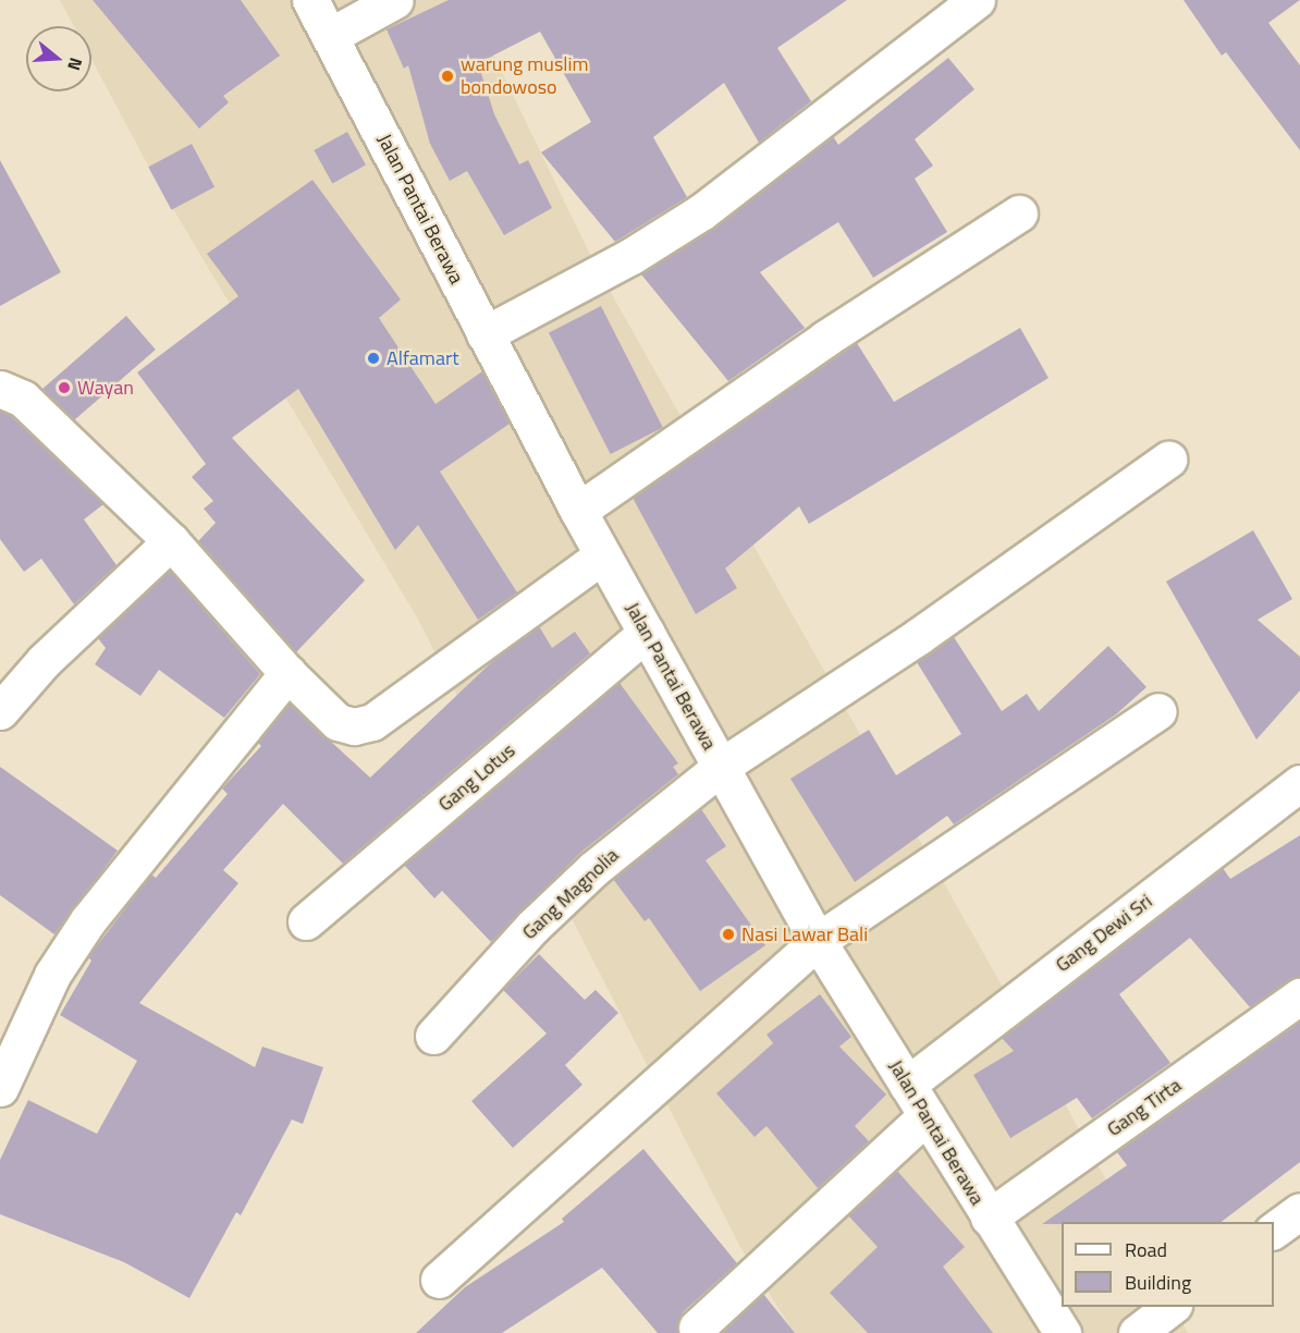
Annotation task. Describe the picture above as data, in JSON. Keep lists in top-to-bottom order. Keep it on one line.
{"streets":{"street":["Jalan Pantai Berawa","Gang Lotus","Gang Magnolia","Gang Dewi Sri","Gang Tirta"]},"crossings":[["Jalan Pantai Berawa","Gang Lotus"],["Jalan Pantai Berawa","Gang Magnolia"],["Jalan Pantai Berawa","Gang Dewi Sri"],["Jalan Pantai Berawa","Gang Tirta"]],"places":["warung muslim bondowoso","Alfamart","Wayan","Nasi Lawar Bali"],"legend":["Road","Building"],"north":"right"}
